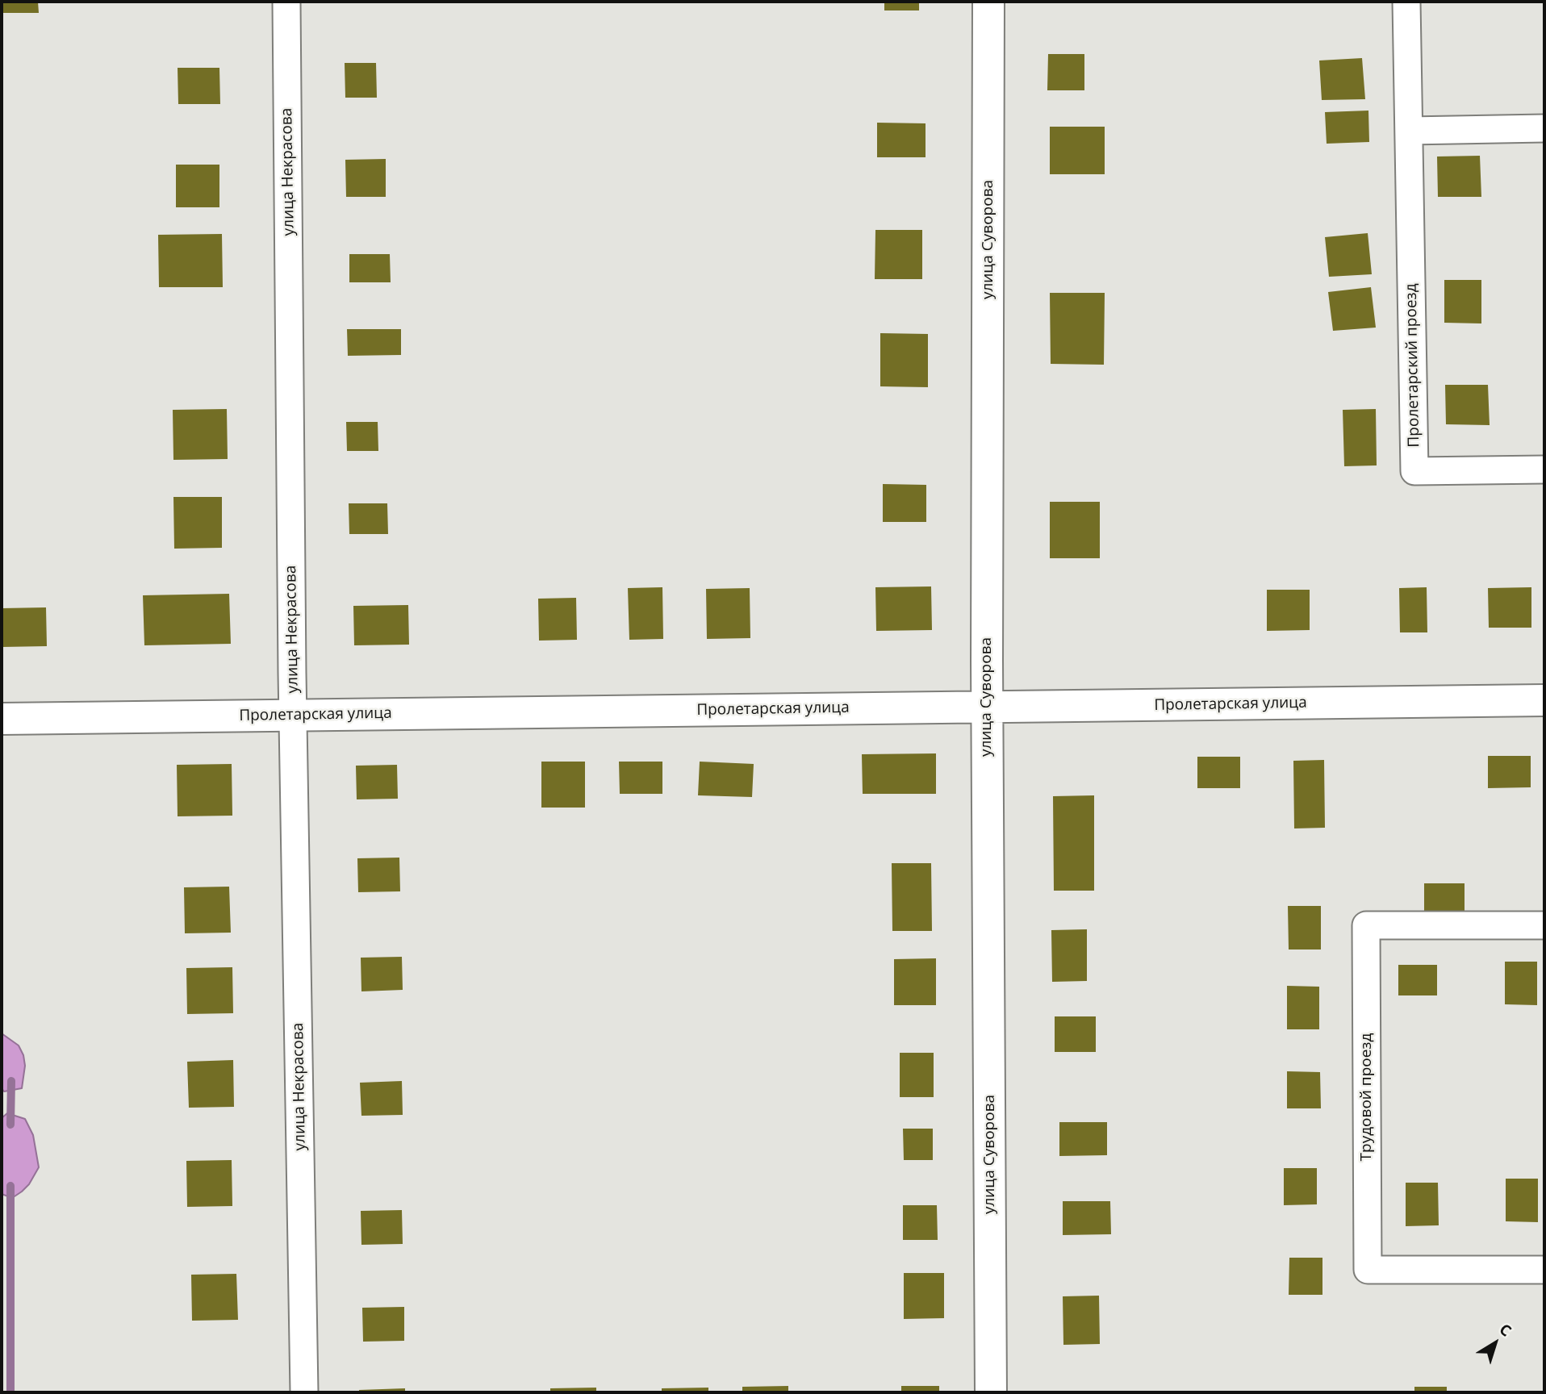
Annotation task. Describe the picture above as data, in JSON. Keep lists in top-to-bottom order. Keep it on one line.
{"streets":{"main road":["улица Суворова","Пролетарская улица"],"street":["улица Некрасова","Пролетарский проезд","Трудовой проезд"]},"crossings":[["улица Некрасова","Пролетарская улица"],["улица Суворова","Пролетарская улица"]],"north":"top right"}
